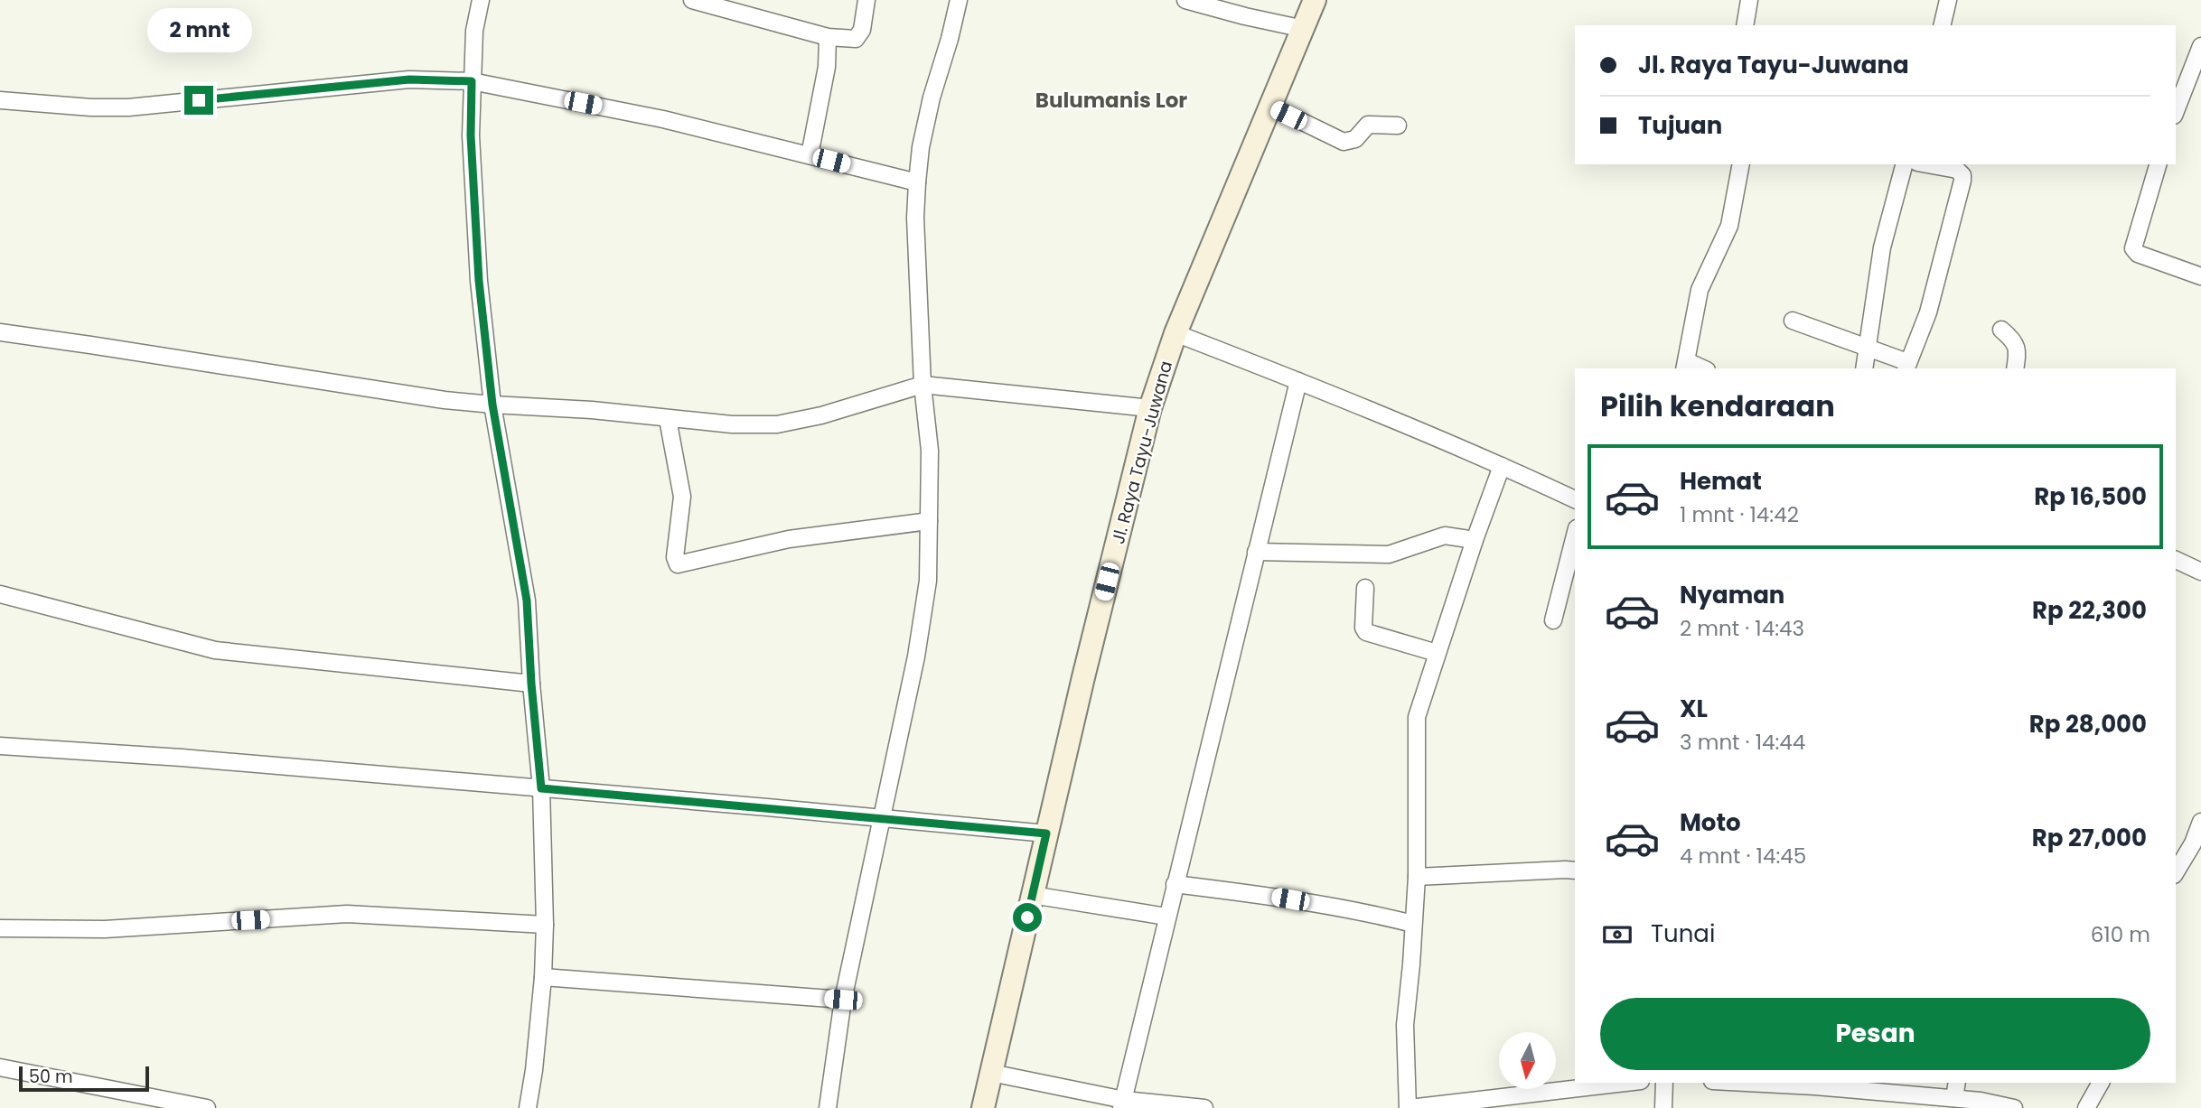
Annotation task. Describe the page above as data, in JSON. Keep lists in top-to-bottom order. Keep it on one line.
{"streets":{"main road":["Jl. Raya Tayu-Juwana"]},"districts":["Bulumanis Lor"],"scale_bar":"50 m","north":"bottom","page":{"bubble":"2 mnt","banner":["Jl. Raya Tayu-Juwana","Tujuan"],"heading":"Pilih kendaraan","list":[{"name":"Hemat","note":"1 mnt · 14:42","value":"Rp 16,500"},{"name":"Nyaman","note":"2 mnt · 14:43","value":"Rp 22,300"},{"name":"XL","note":"3 mnt · 14:44","value":"Rp 28,000"},{"name":"Moto","note":"4 mnt · 14:45","value":"Rp 27,000"}],"pay":["Tunai","610 m"],"buttons":"Pesan","scale":"50 m"}}
